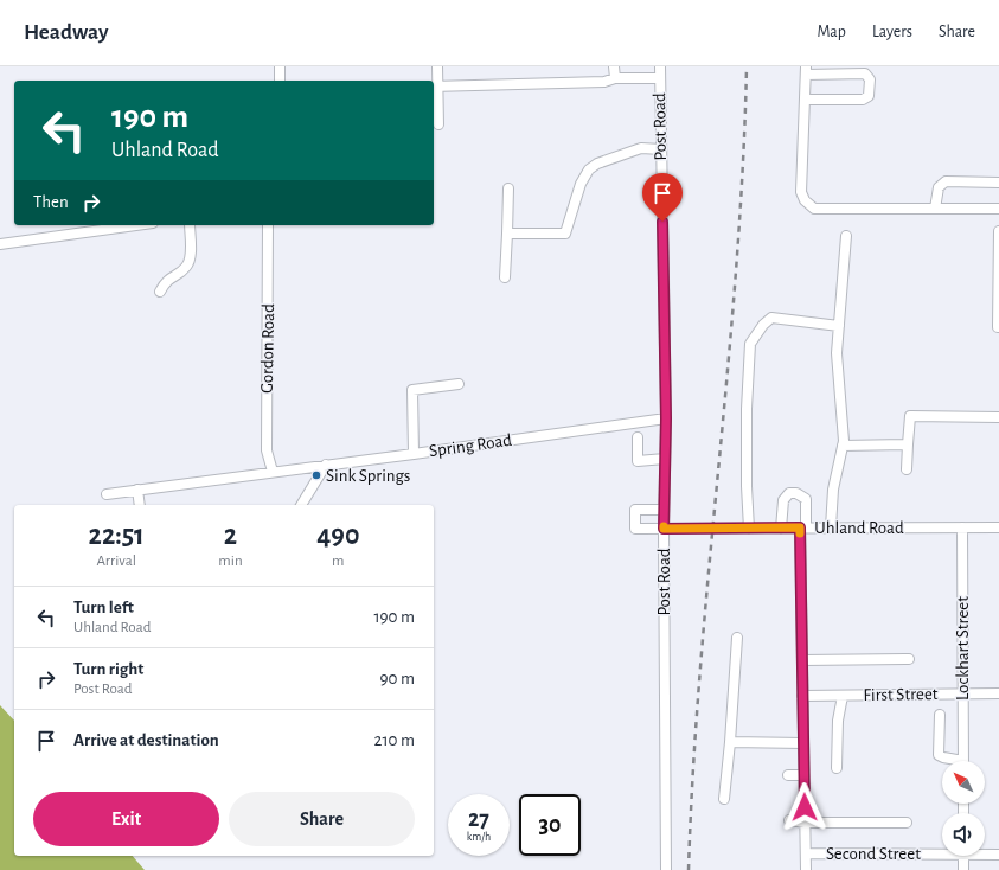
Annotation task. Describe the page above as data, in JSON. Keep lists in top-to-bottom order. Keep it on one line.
{"streets":{"street":["Post Road","Gordon Road","Spring Road","Uhland Road","Lockhart Street","First Street","Second Street"]},"crossings":[["Post Road","Spring Road"],["Post Road","Uhland Road"],["Gordon Road","Spring Road"],["Uhland Road","Lockhart Street"],["Lockhart Street","First Street"]],"places":["Sink Springs"],"north":"top left","page":{"header":"Headway","nav":["Map","Layers","Share"],"turn":["190 m","Uhland Road"],"then":"Then","eta":["22:51","Arrival","2","min","490","m"],"list":[{"name":"Turn left","note":"Uhland Road","value":"190 m"},{"name":"Turn right","note":"Post Road","value":"90 m"},{"name":"Arrive at destination","value":"210 m"}],"buttons":["Exit","Share"],"speed":"27 km/h","limit":"30"}}
